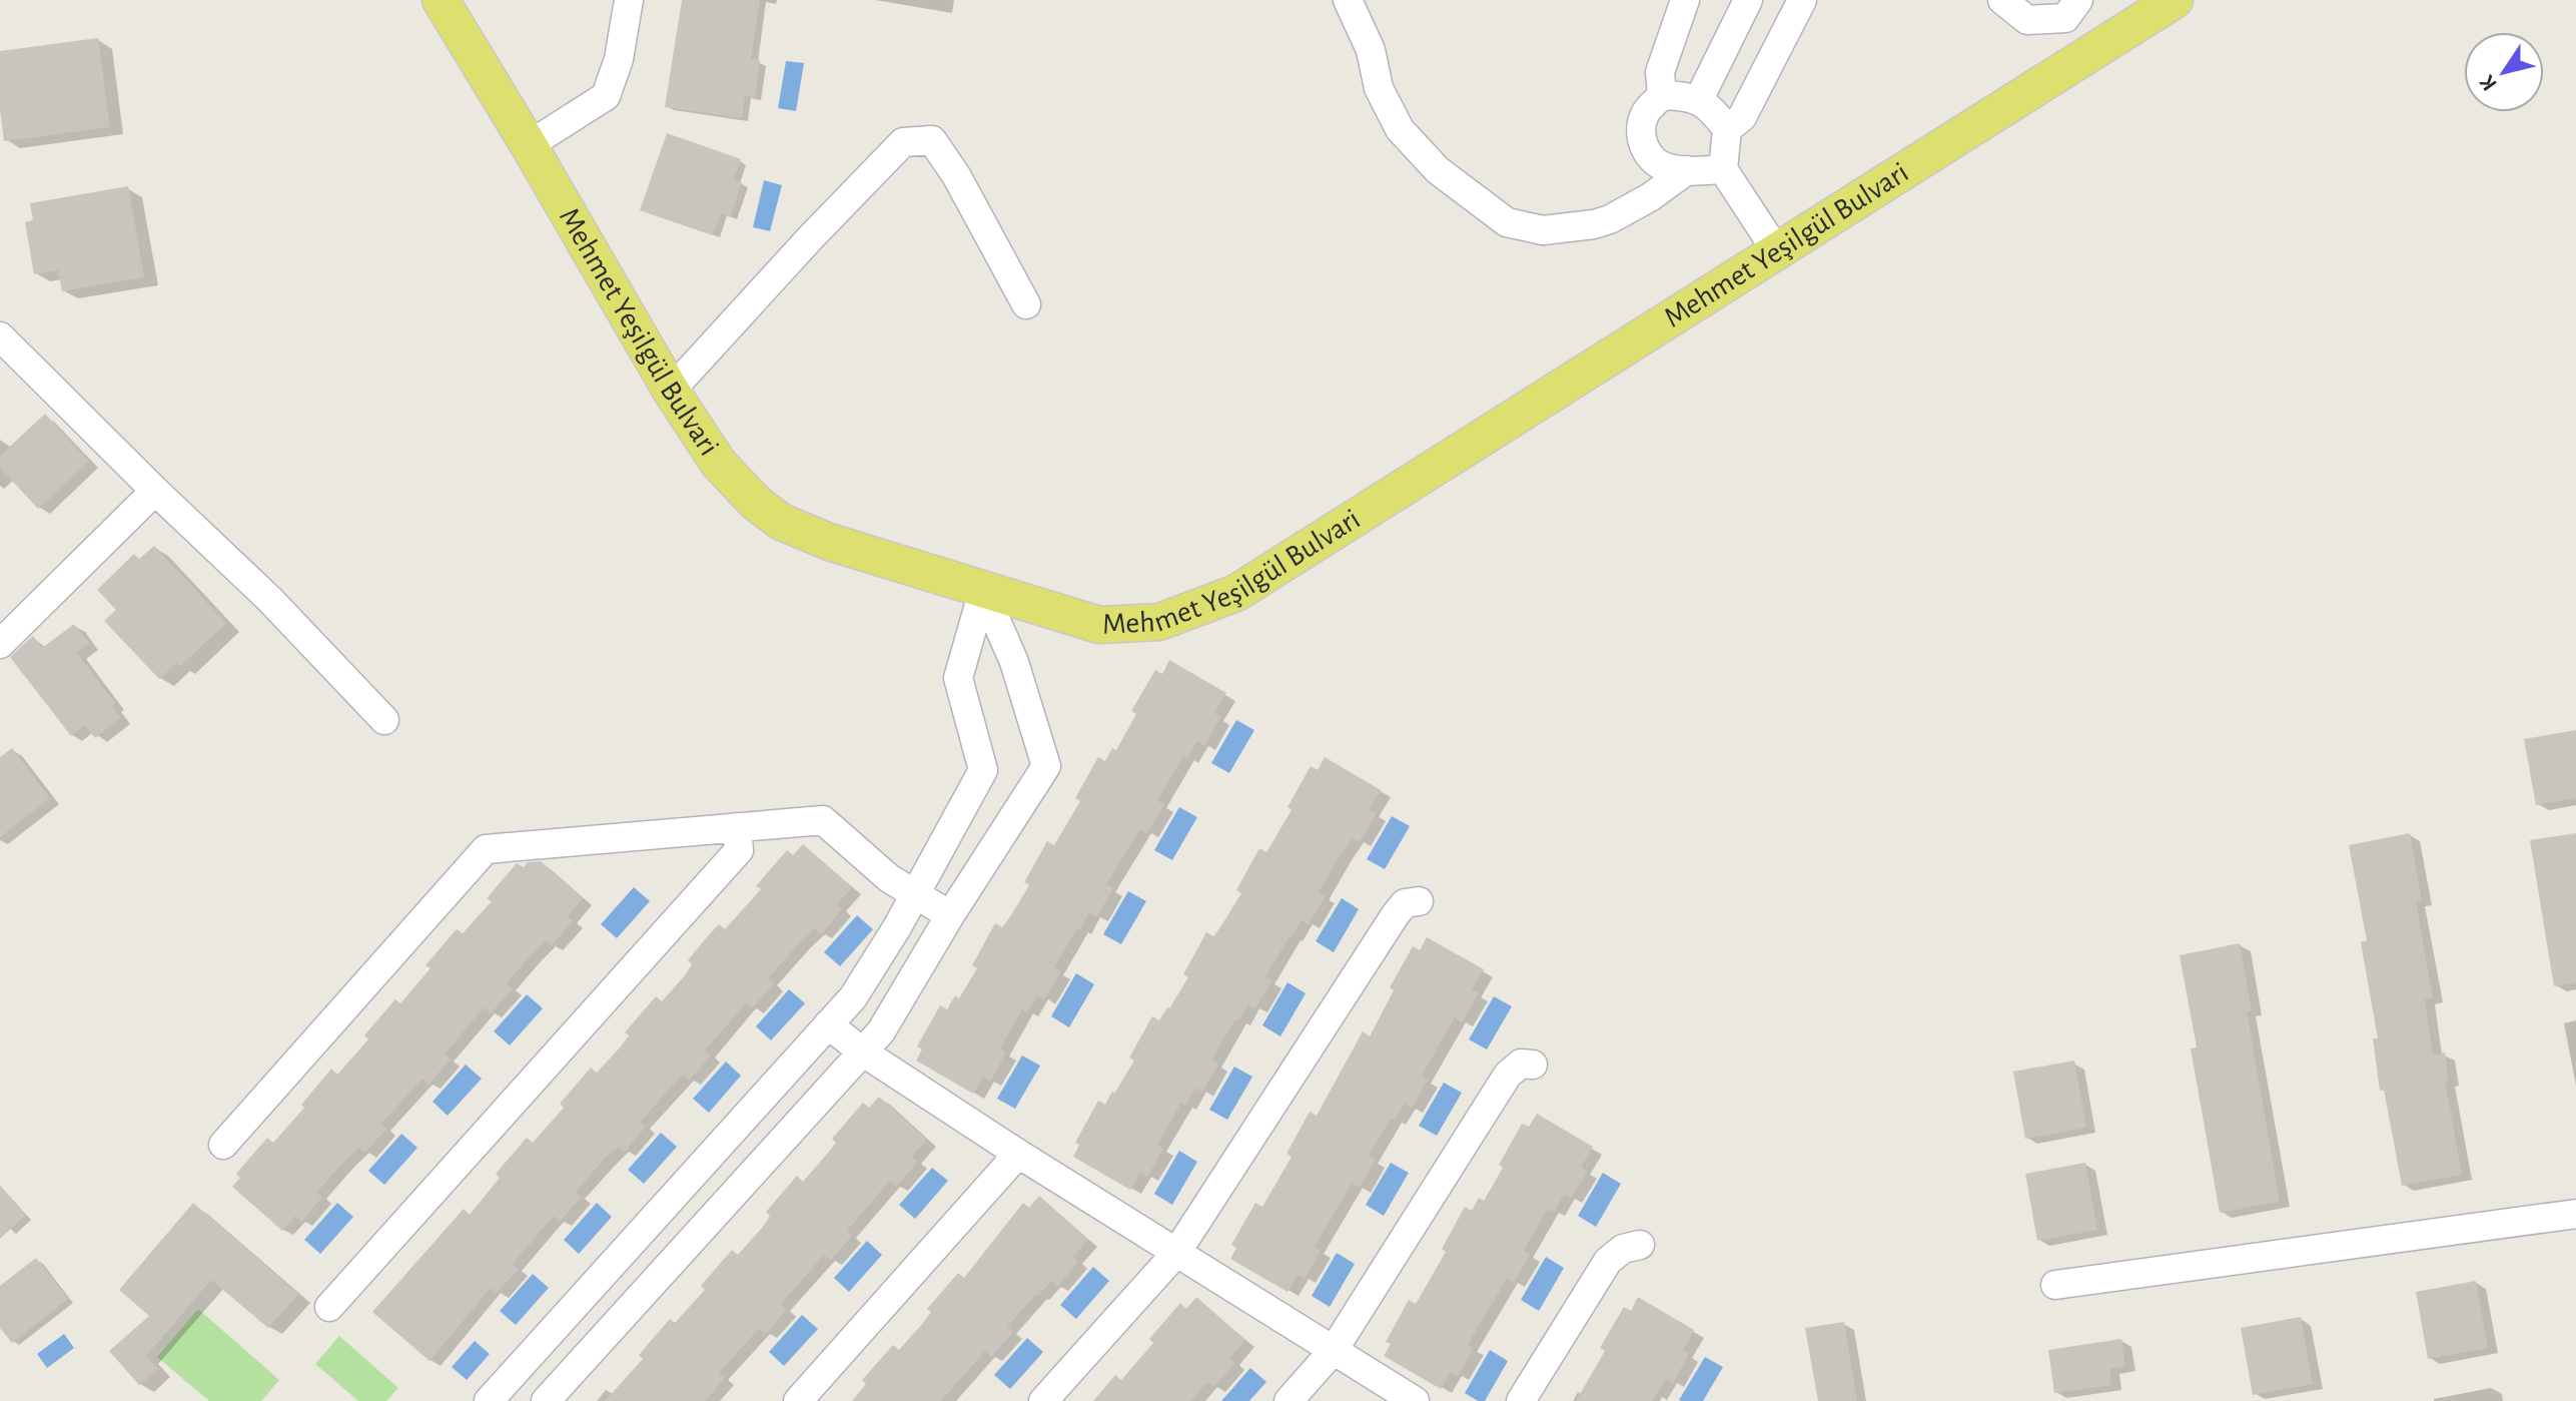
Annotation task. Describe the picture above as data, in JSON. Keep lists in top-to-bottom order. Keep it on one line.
{"streets":{"main road":["Mehmet Yeşilgül Bulvari"]},"north":"bottom left"}
